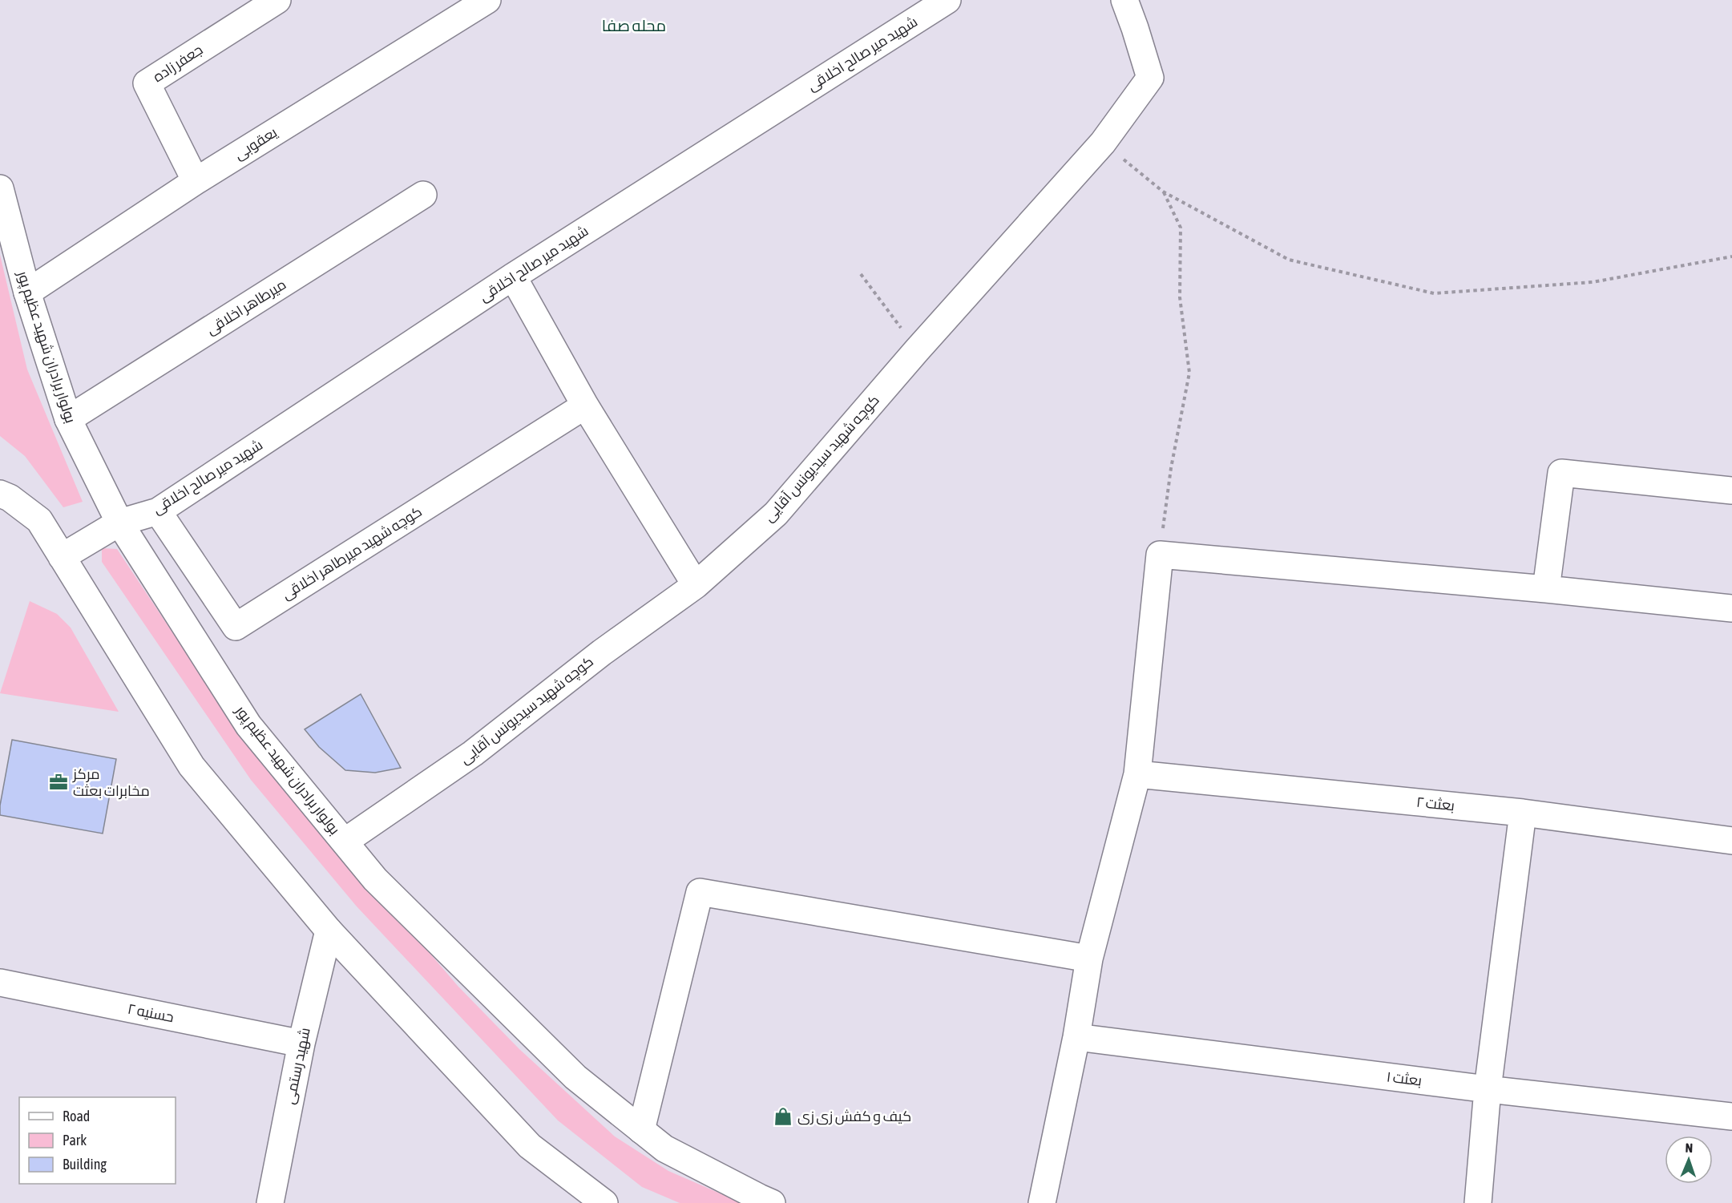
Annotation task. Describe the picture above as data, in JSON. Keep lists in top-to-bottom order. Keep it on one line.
{"streets":{"street":["شهید میر صالح اخلاقی","جعفر زاده","یعقوبی","میرطاهر اخلاقی","بولوار برادران شهید عظیم‌ پور","کوچه شهید سیدیونس آقایی","کوچه شهید میرطاهر اخلاقی","بعثت ۲","حسنیه ۲","شهید رستمی","بعثت ۱"]},"crossings":[["شهید میر صالح اخلاقی","بولوار برادران شهید عظیم‌ پور"],["شهید میر صالح اخلاقی","کوچه شهید میرطاهر اخلاقی"],["جعفر زاده","یعقوبی"],["یعقوبی","بولوار برادران شهید عظیم‌ پور"],["میرطاهر اخلاقی","بولوار برادران شهید عظیم‌ پور"],["بولوار برادران شهید عظیم‌ پور","کوچه شهید سیدیونس آقایی"],["حسنیه ۲","شهید رستمی"]],"districts":["محله صفا"],"places":{"office":["مرکز مخابرات بعثت"],"shop":["کیف و کفش زی زی"]},"legend":["Road","Park","Building"],"north":"top"}
